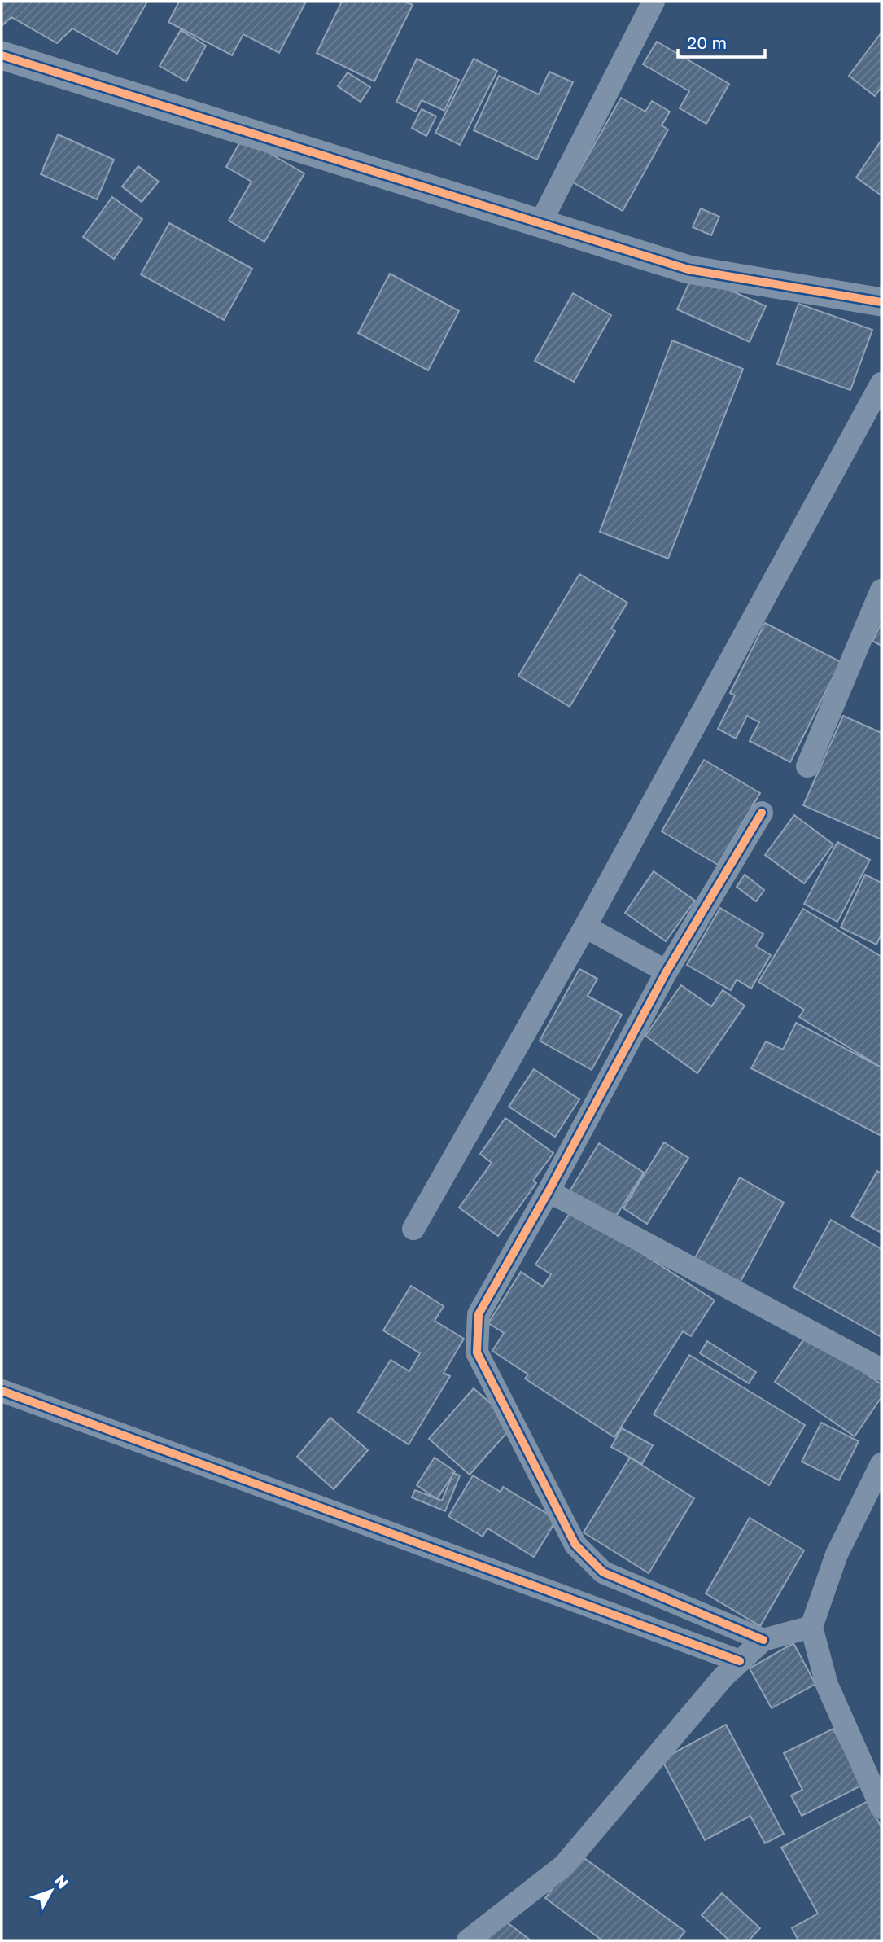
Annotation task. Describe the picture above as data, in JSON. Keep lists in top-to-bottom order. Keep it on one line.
{"scale_bar":"20 m","north":"top right"}
